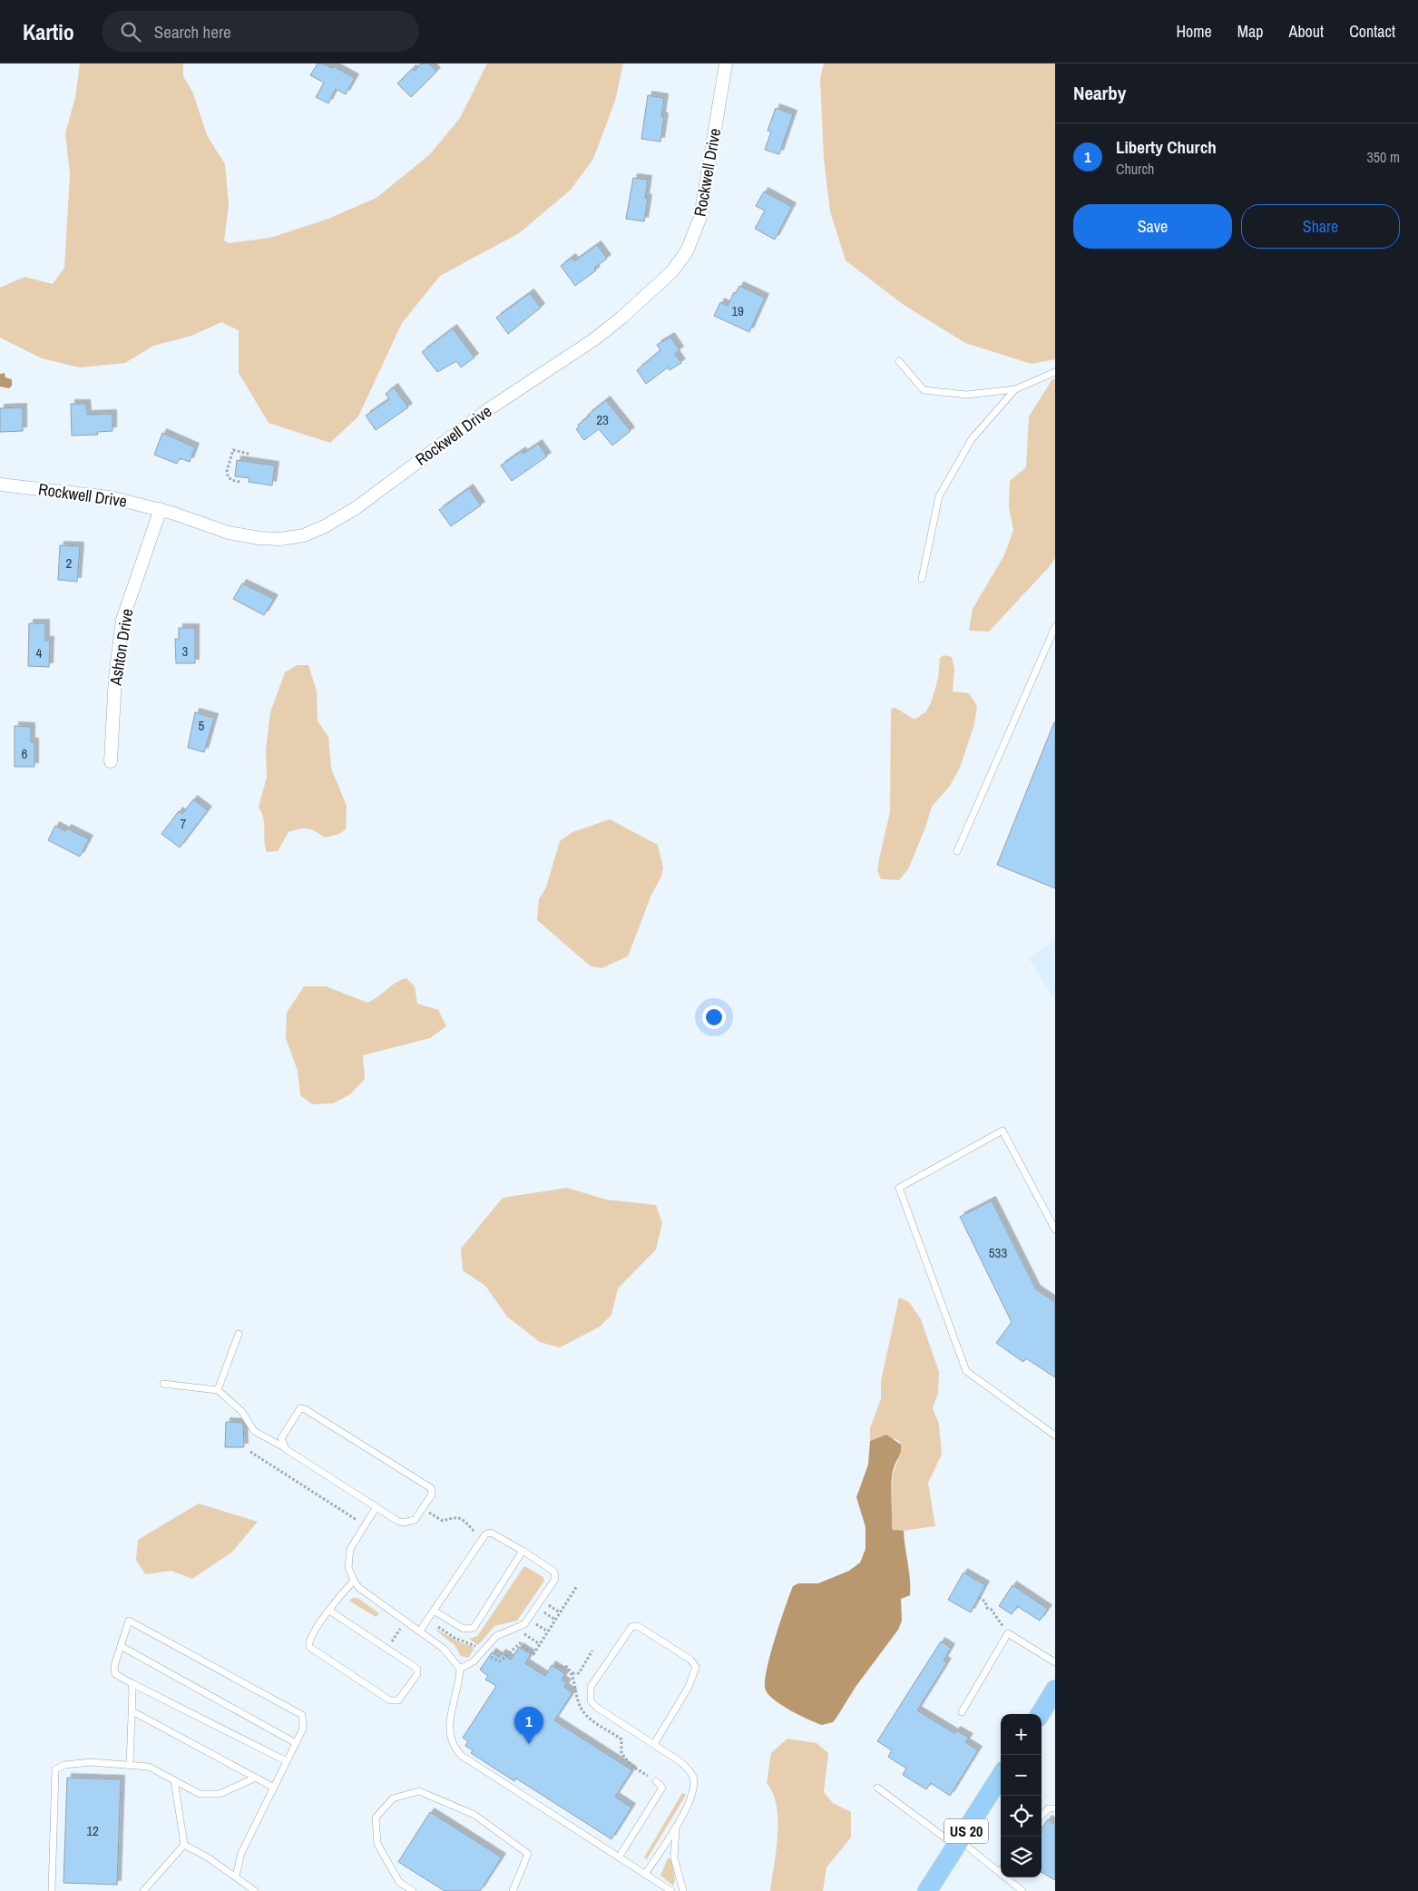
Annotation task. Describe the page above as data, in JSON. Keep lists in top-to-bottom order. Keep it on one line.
{"streets":{"main road":["US 20"],"street":["Rockwell Drive","Ashton Drive"]},"crossings":[["Rockwell Drive","Ashton Drive"]],"house_numbers":["19","23","2","3","4","5","6","7","533","12"],"page":{"header":"Kartio","search":"Search here","nav":["Home","Map","About","Contact"],"heading":"Nearby","list":[{"mark":"1","name":"Liberty Church","note":"Church","value":"350 m"}],"buttons":["Save","Share"],"pins":"1","map_buttons":["+","−"]}}
